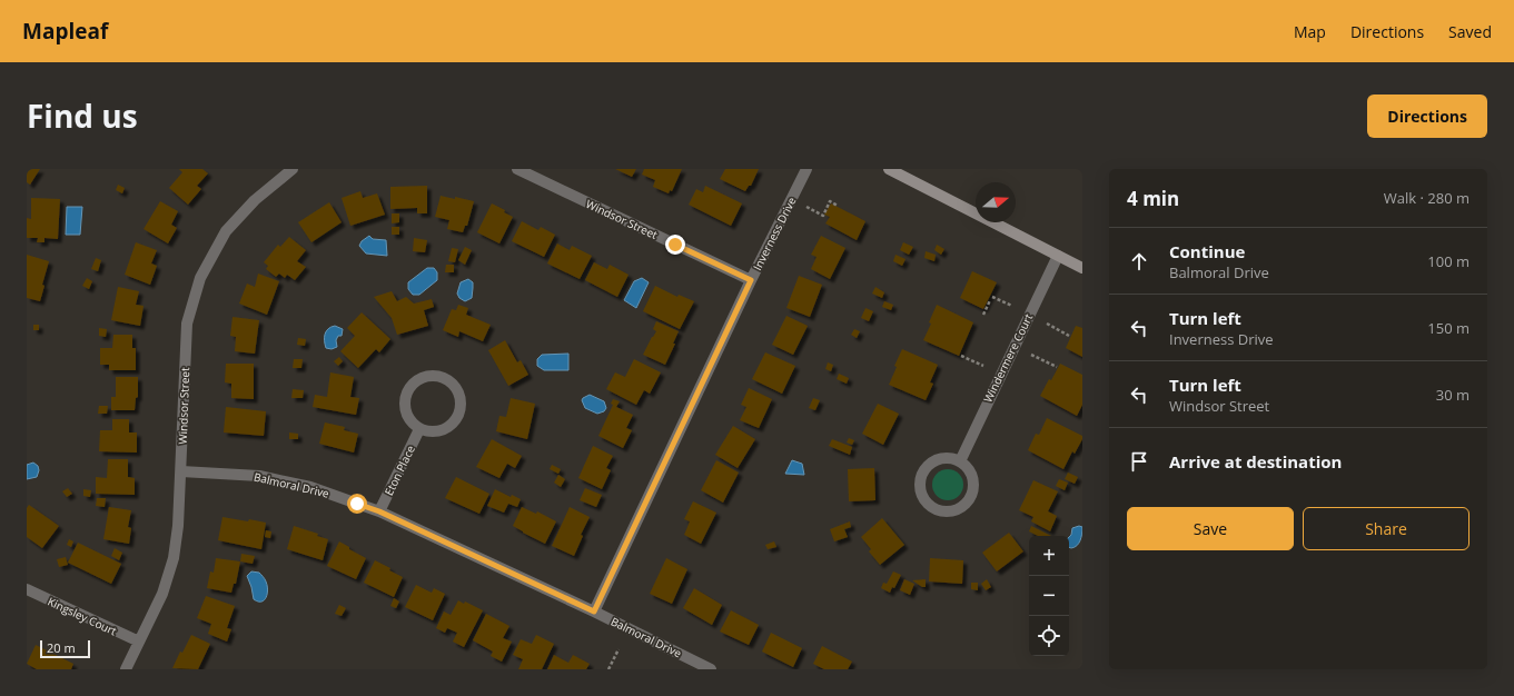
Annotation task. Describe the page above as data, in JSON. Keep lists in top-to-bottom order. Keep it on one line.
{"streets":{"street":["Windsor Street","Inverness Drive","Windermere Court","Eton Place","Balmoral Drive","Kingsley Court"]},"crossings":[["Windsor Street","Inverness Drive"],["Windsor Street","Balmoral Drive"],["Windsor Street","Kingsley Court"],["Inverness Drive","Balmoral Drive"],["Eton Place","Balmoral Drive"]],"scale_bar":"20 m","north":"right","page":{"header":"Mapleaf","nav":["Map","Directions","Saved"],"title":"Find us","buttons":["Directions",["Save","Share"]],"heading":["4 min","Walk · 280 m"],"list":[["Continue","Balmoral Drive","100 m"],["Turn left","Inverness Drive","150 m"],["Turn left","Windsor Street","30 m"],"Arrive at destination"],"map_buttons":["+","−"],"scale":"20 m"}}
